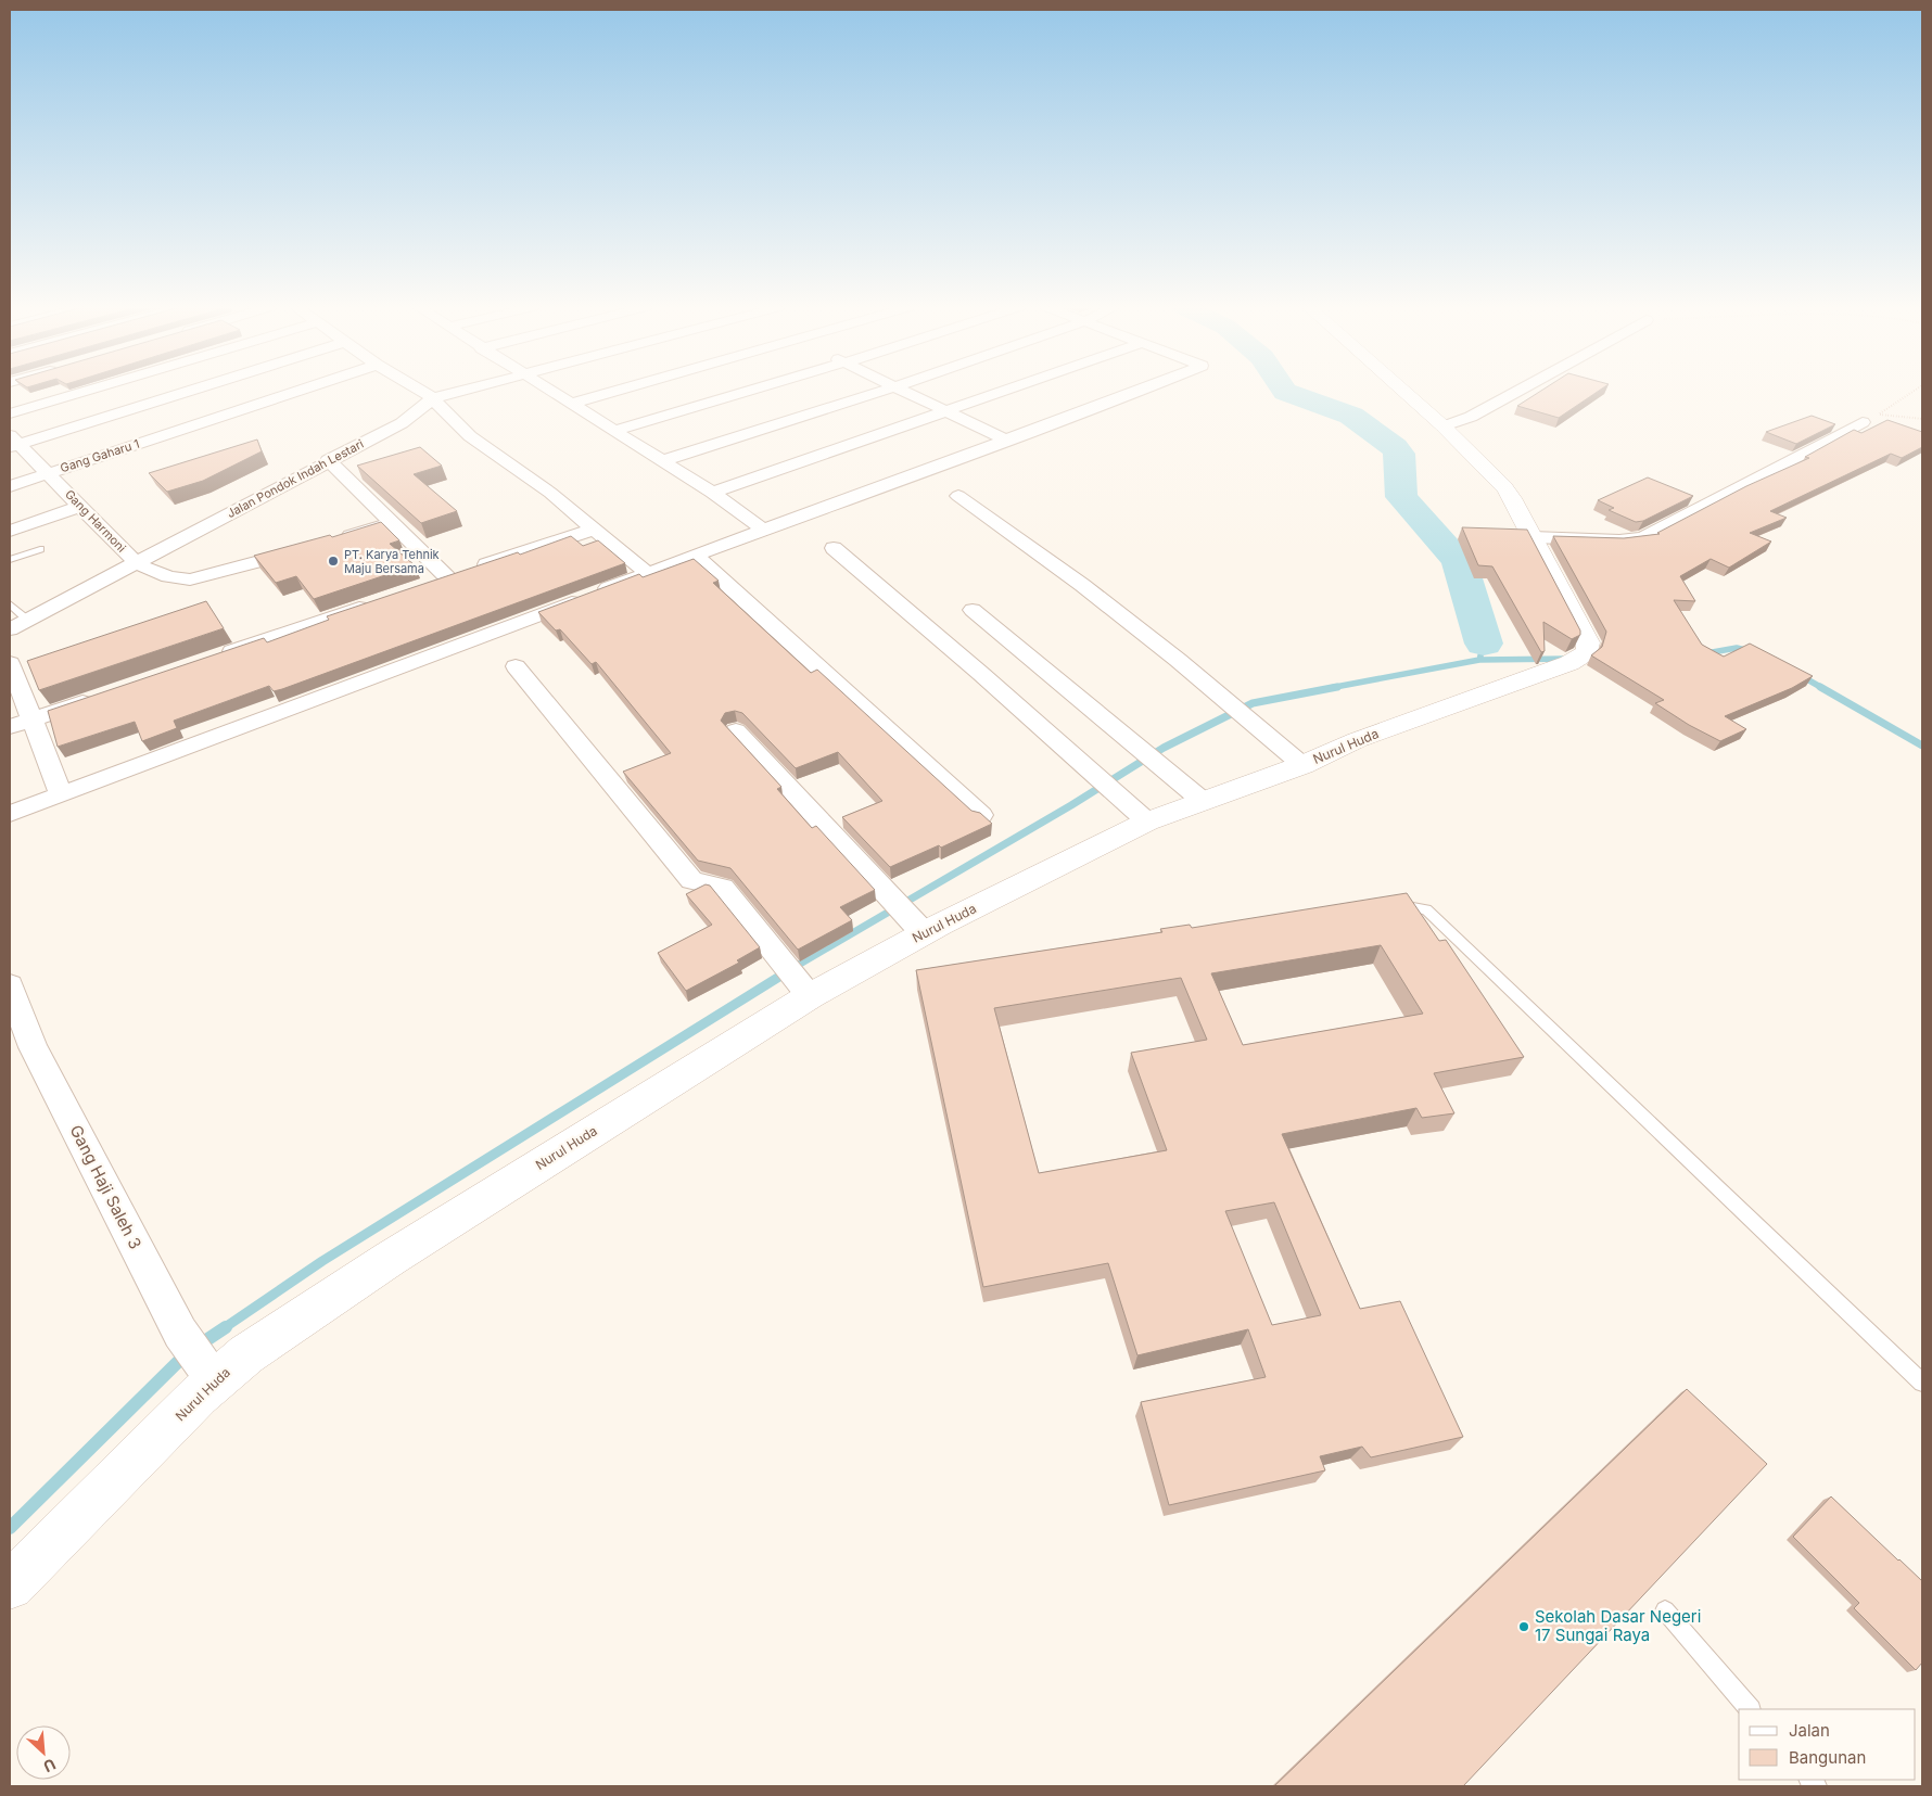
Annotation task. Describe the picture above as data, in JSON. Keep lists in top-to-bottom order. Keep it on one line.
{"streets":{"street":["Gang Gaharu 1","Jalan Pondok Indah Lestari","Gang Harmoni","Nurul Huda","Gang Haji Saleh 3"]},"crossings":[["Gang Gaharu 1","Gang Harmoni"],["Jalan Pondok Indah Lestari","Gang Harmoni"],["Nurul Huda","Gang Haji Saleh 3"]],"places":["PT. Karya Tehnik Maju Bersama","Sekolah Dasar Negeri 17 Sungai Raya"],"legend":["Jalan","Bangunan"],"north":"bottom right"}
